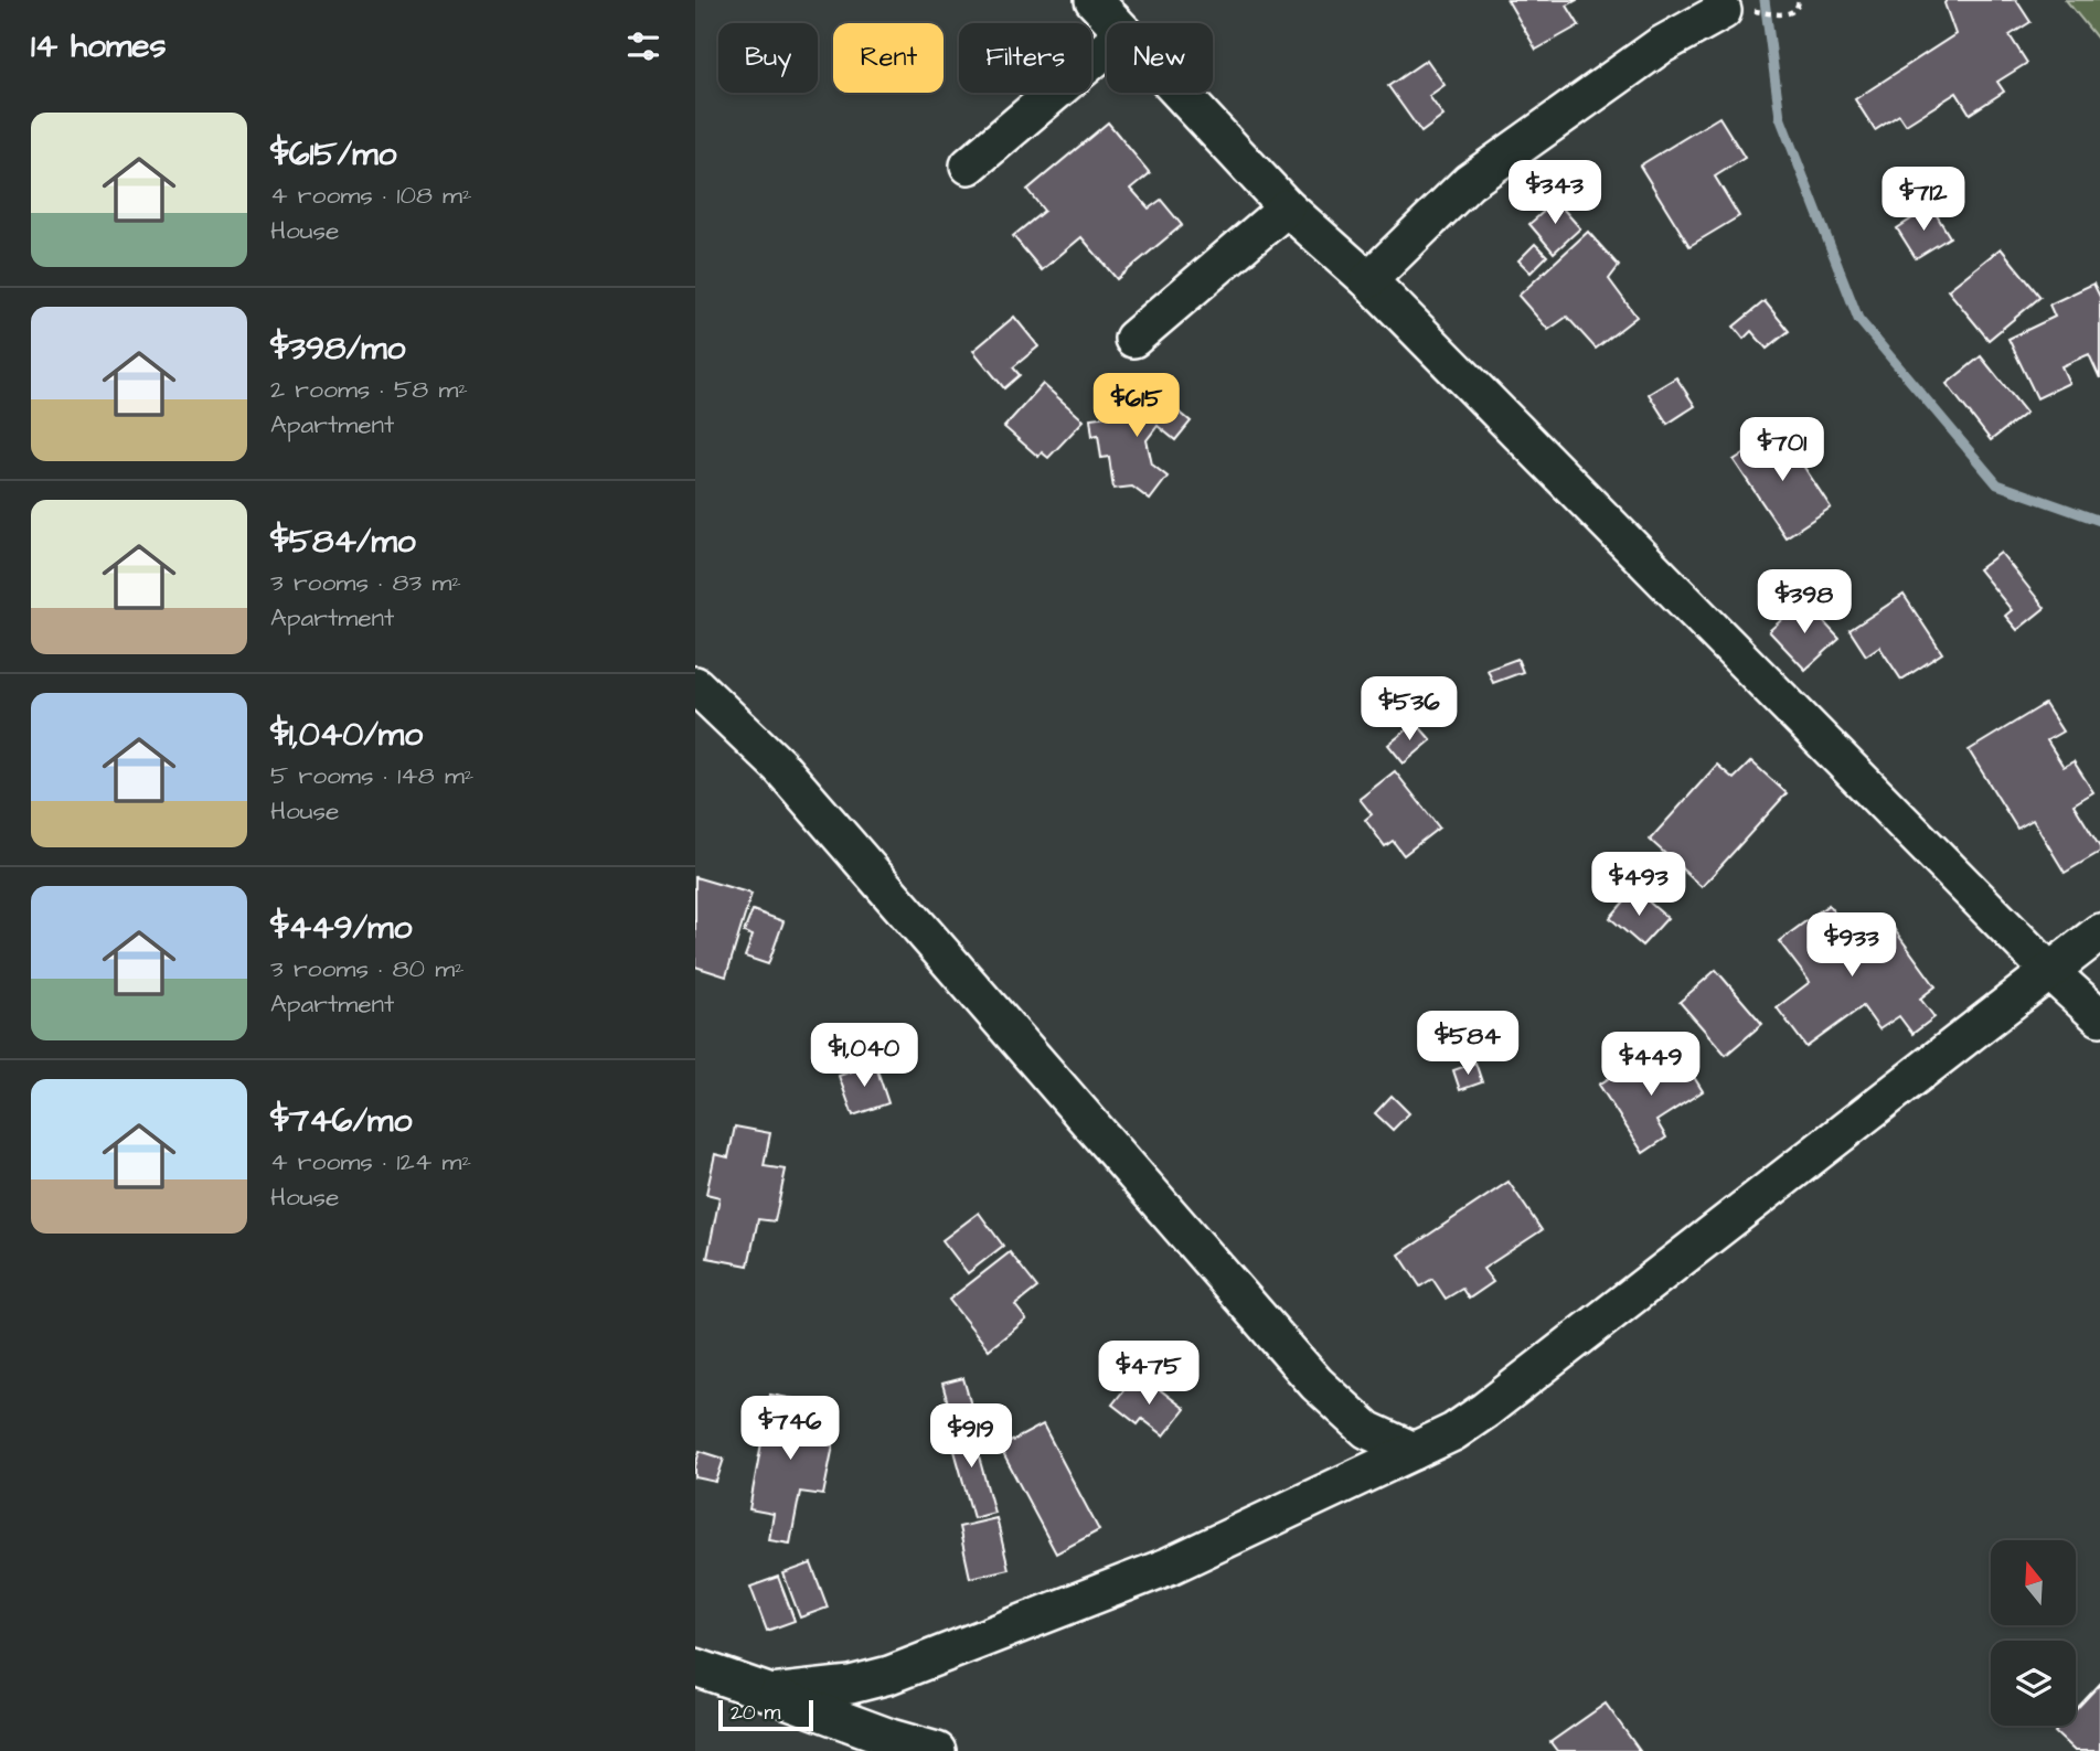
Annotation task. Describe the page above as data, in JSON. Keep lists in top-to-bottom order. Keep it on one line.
{"scale_bar":"20 m","north":"top","page":{"heading":"14 homes","chip":["Buy","Rent","Filters","New"],"list":[{"name":"$615/mo","note":"4 rooms · 108 m² · House"},{"name":"$398/mo","note":"2 rooms · 58 m² · Apartment"},{"name":"$584/mo","note":"3 rooms · 83 m² · Apartment"},{"name":"$1,040/mo","note":"5 rooms · 148 m² · House"},{"name":"$449/mo","note":"3 rooms · 80 m² · Apartment"},{"name":"$746/mo","note":"4 rooms · 124 m² · House"}],"price":["$343","$712","$615","$701","$398","$536","$493","$933","$584","$1,040","$449","$475","$746","$919"],"scale":"20 m"}}
